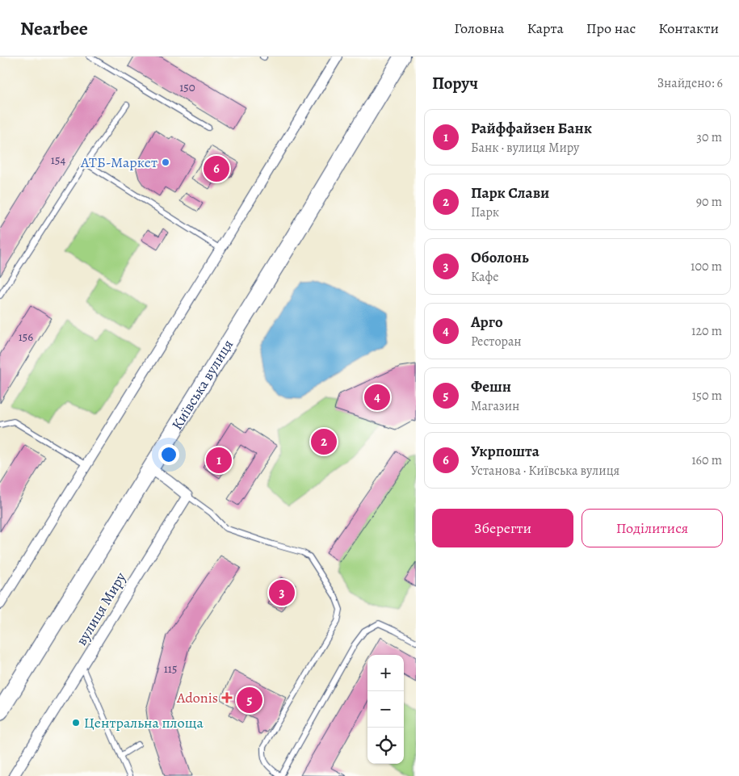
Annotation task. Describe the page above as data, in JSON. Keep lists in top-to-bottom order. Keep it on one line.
{"streets":{"main road":["Київська вулиця"],"street":["вулиця Миру"]},"places":{"other":["АТБ-Маркет","Центральна площа"],"health":["Adonis"]},"house_numbers":["150","154","156","115"],"page":{"header":"Nearbee","nav":["Головна","Карта","Про нас","Контакти"],"heading":["Поруч","Знайдено: 6"],"list":[{"mark":"1","name":"Райффайзен Банк","note":"Банк · вулиця Миру","value":"30 m"},{"mark":"2","name":"Парк Слави","note":"Парк","value":"90 m"},{"mark":"3","name":"Оболонь","note":"Кафе","value":"100 m"},{"mark":"4","name":"Арго","note":"Ресторан","value":"120 m"},{"mark":"5","name":"Фешн","note":"Магазин","value":"150 m"},{"mark":"6","name":"Укрпошта","note":"Установа · Київська вулиця","value":"160 m"}],"pins":["6","4","2","1","3","5"],"buttons":["Зберегти","Поділитися"],"map_buttons":["+","−"]}}
